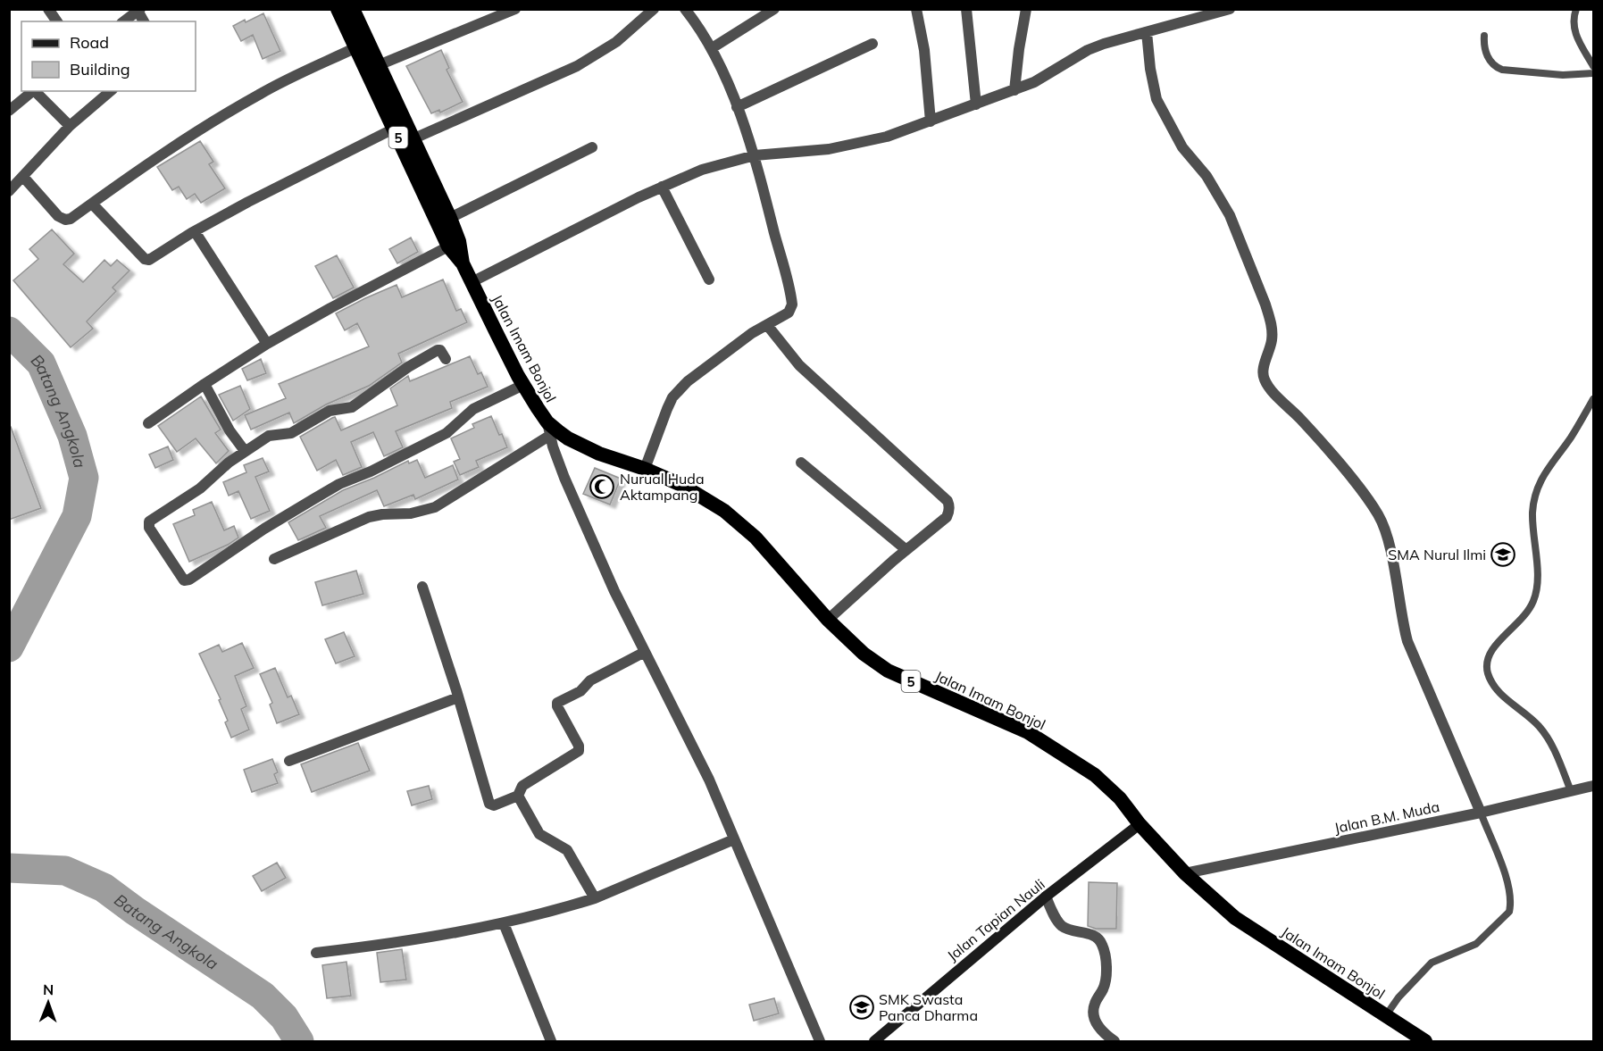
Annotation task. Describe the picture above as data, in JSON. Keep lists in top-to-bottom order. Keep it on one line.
{"streets":{"highway":["5","Jalan Imam Bonjol"],"main road":["Jalan Tapian Nauli"],"street":["Jalan B.M. Muda"]},"crossings":[["Jalan Imam Bonjol","Jalan B.M. Muda"],["Jalan Imam Bonjol","Jalan Tapian Nauli"]],"water":["Batang Angkola"],"places":{"mosque":["Nurual Huda Aktampang"],"school or university":["SMA Nurul Ilmi","SMK Swasta Panca Dharma"]},"legend":["Road","Building"],"north":"top"}
